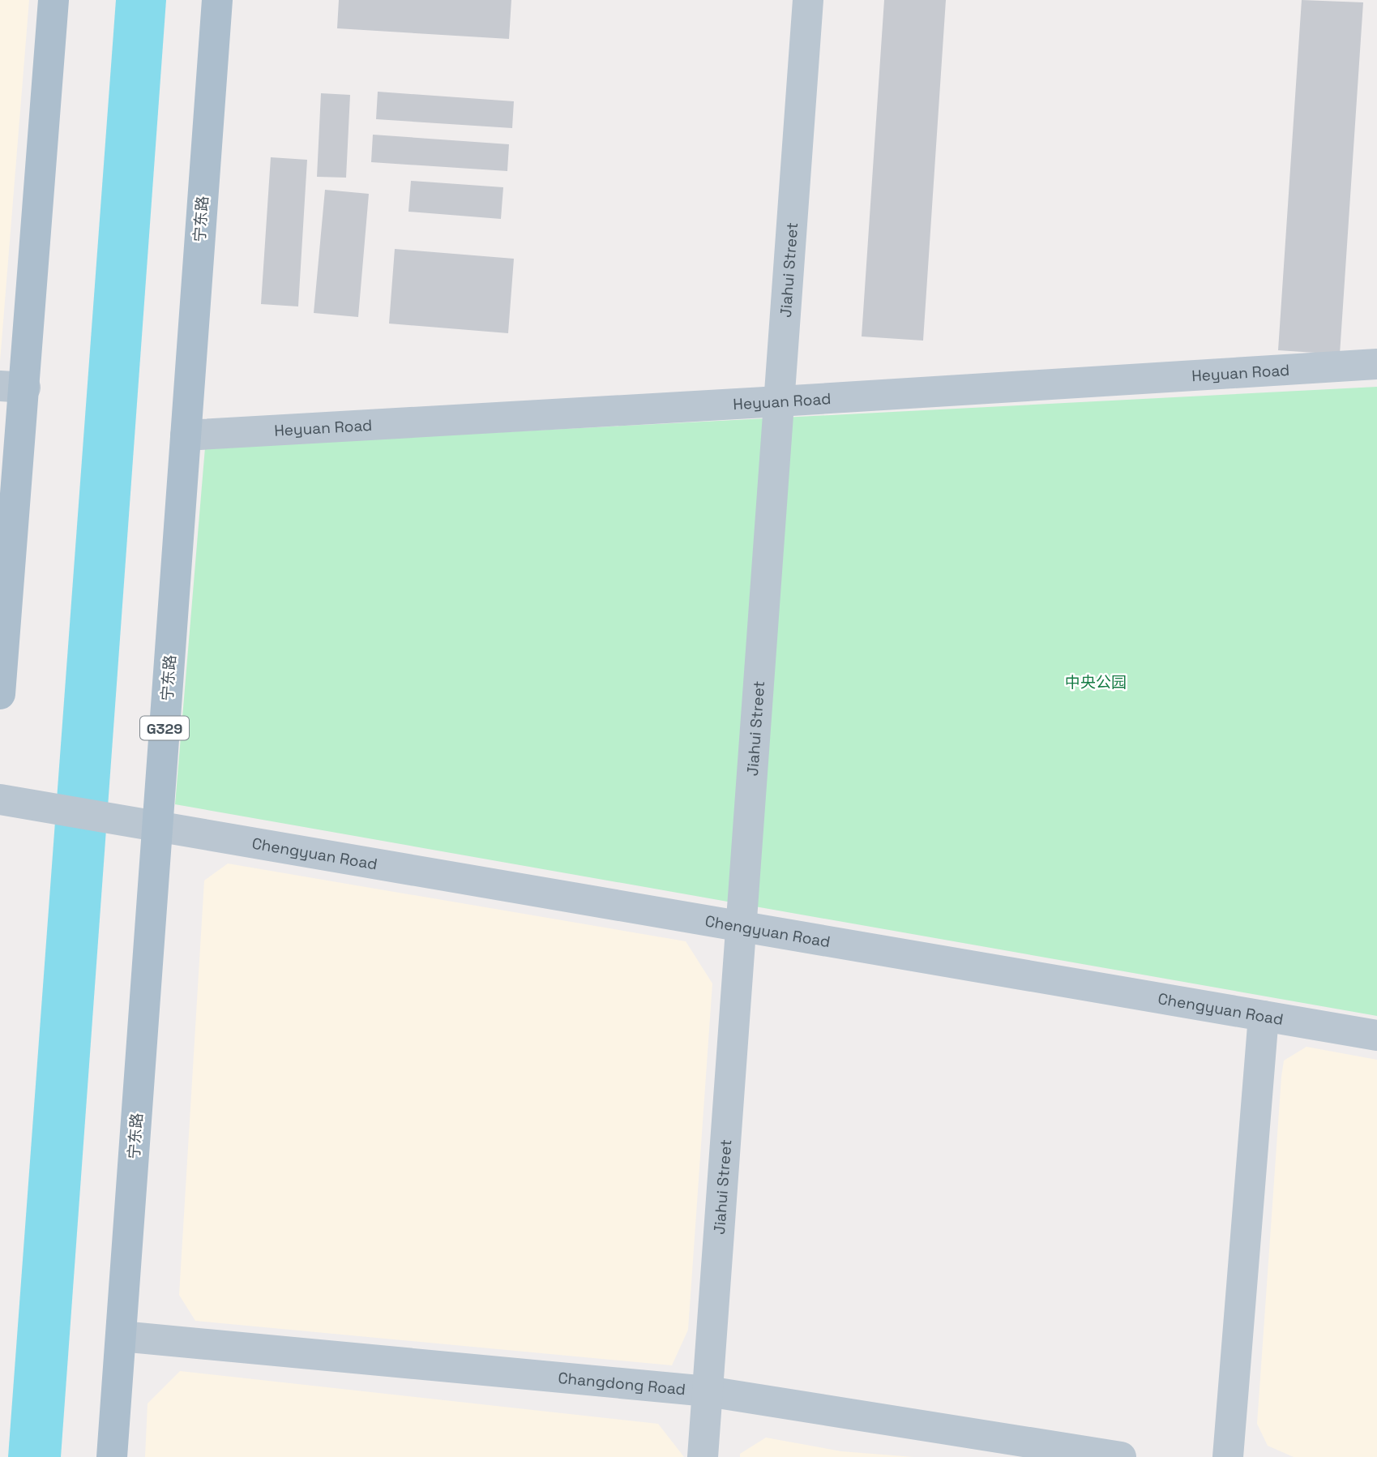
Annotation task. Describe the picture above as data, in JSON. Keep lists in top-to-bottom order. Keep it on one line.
{"streets":{"main road":["宁东路","G329"],"street":["Jiahui Street","Heyuan Road","Chengyuan Road","Changdong Road"]},"crossings":[["宁东路","Heyuan Road"],["宁东路","Chengyuan Road"],["宁东路","Changdong Road"],["Jiahui Street","Heyuan Road"],["Jiahui Street","Chengyuan Road"],["Jiahui Street","Changdong Road"]],"parks":["中央公园"]}
